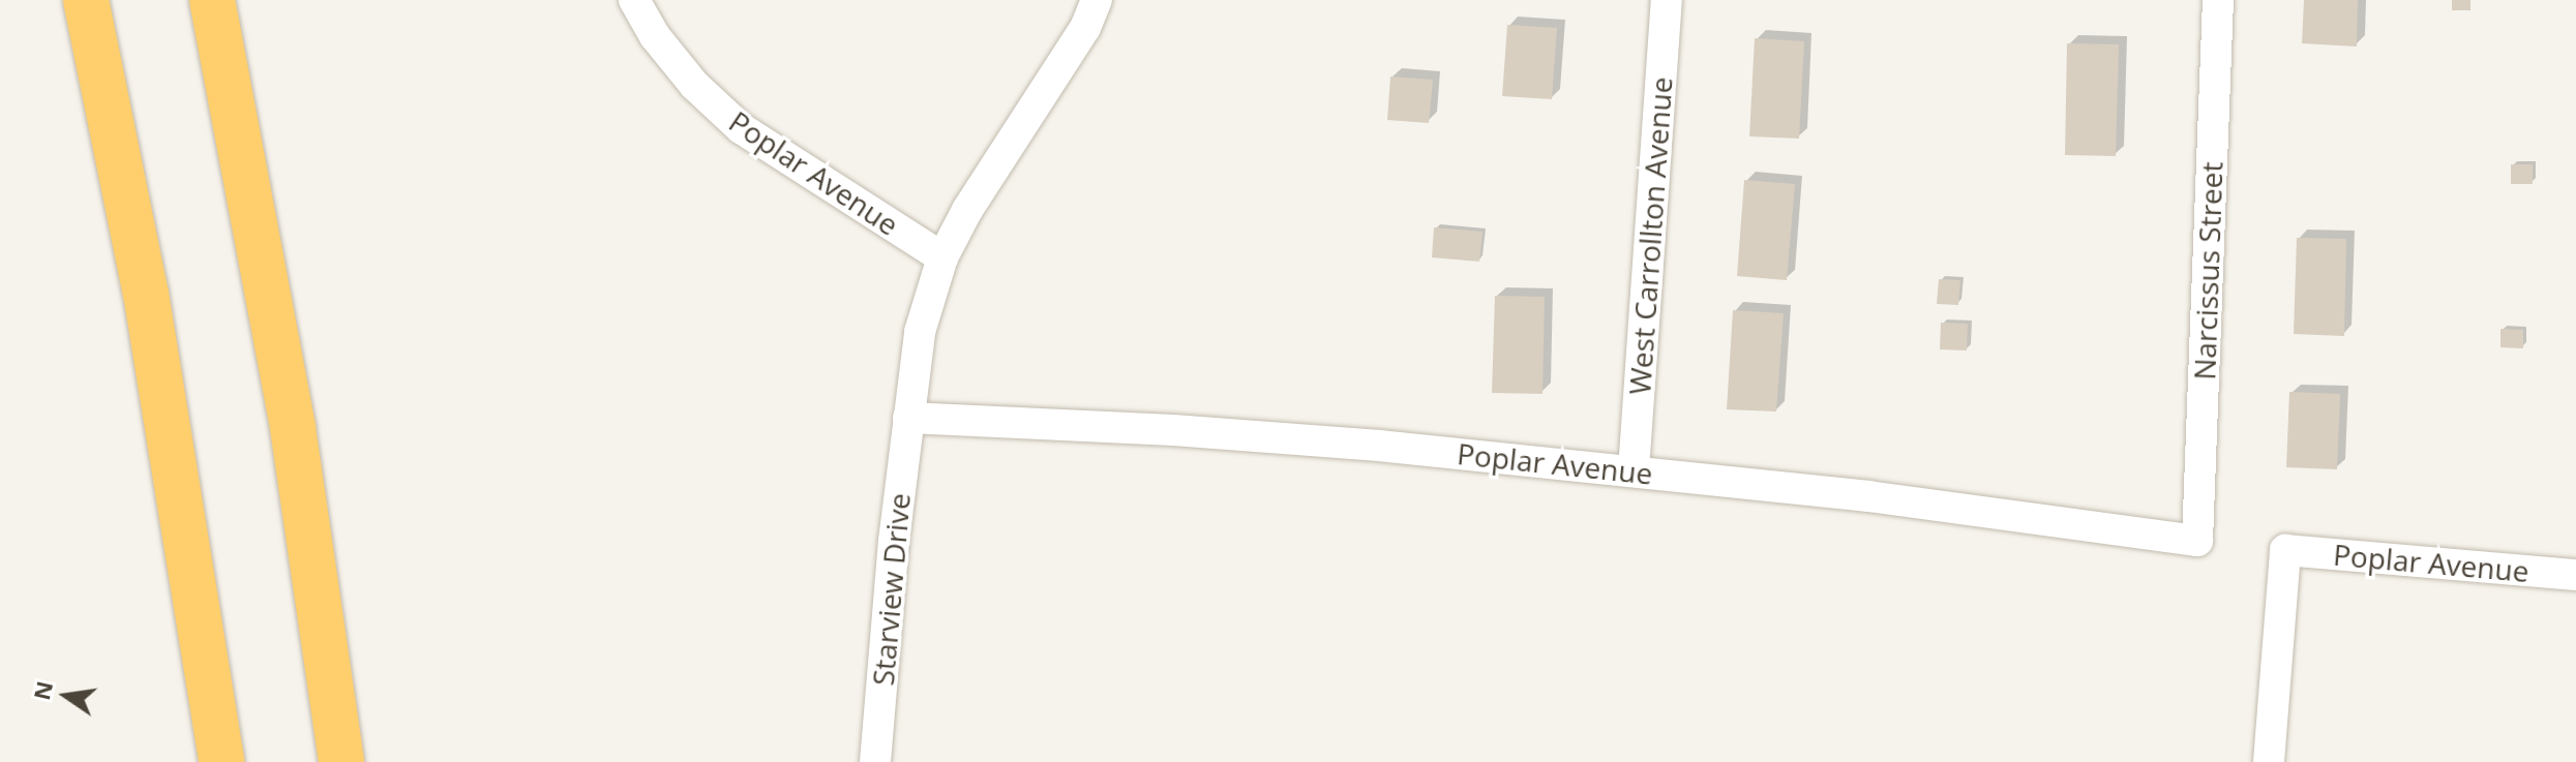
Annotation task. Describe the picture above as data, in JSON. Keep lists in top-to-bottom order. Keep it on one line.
{"streets":{"street":["Poplar Avenue","West Carrollton Avenue","Narcissus Street","Starview Drive"]},"crossings":[["Poplar Avenue","West Carrollton Avenue"],["Poplar Avenue","Narcissus Street"],["Poplar Avenue","Starview Drive"]],"north":"left"}
